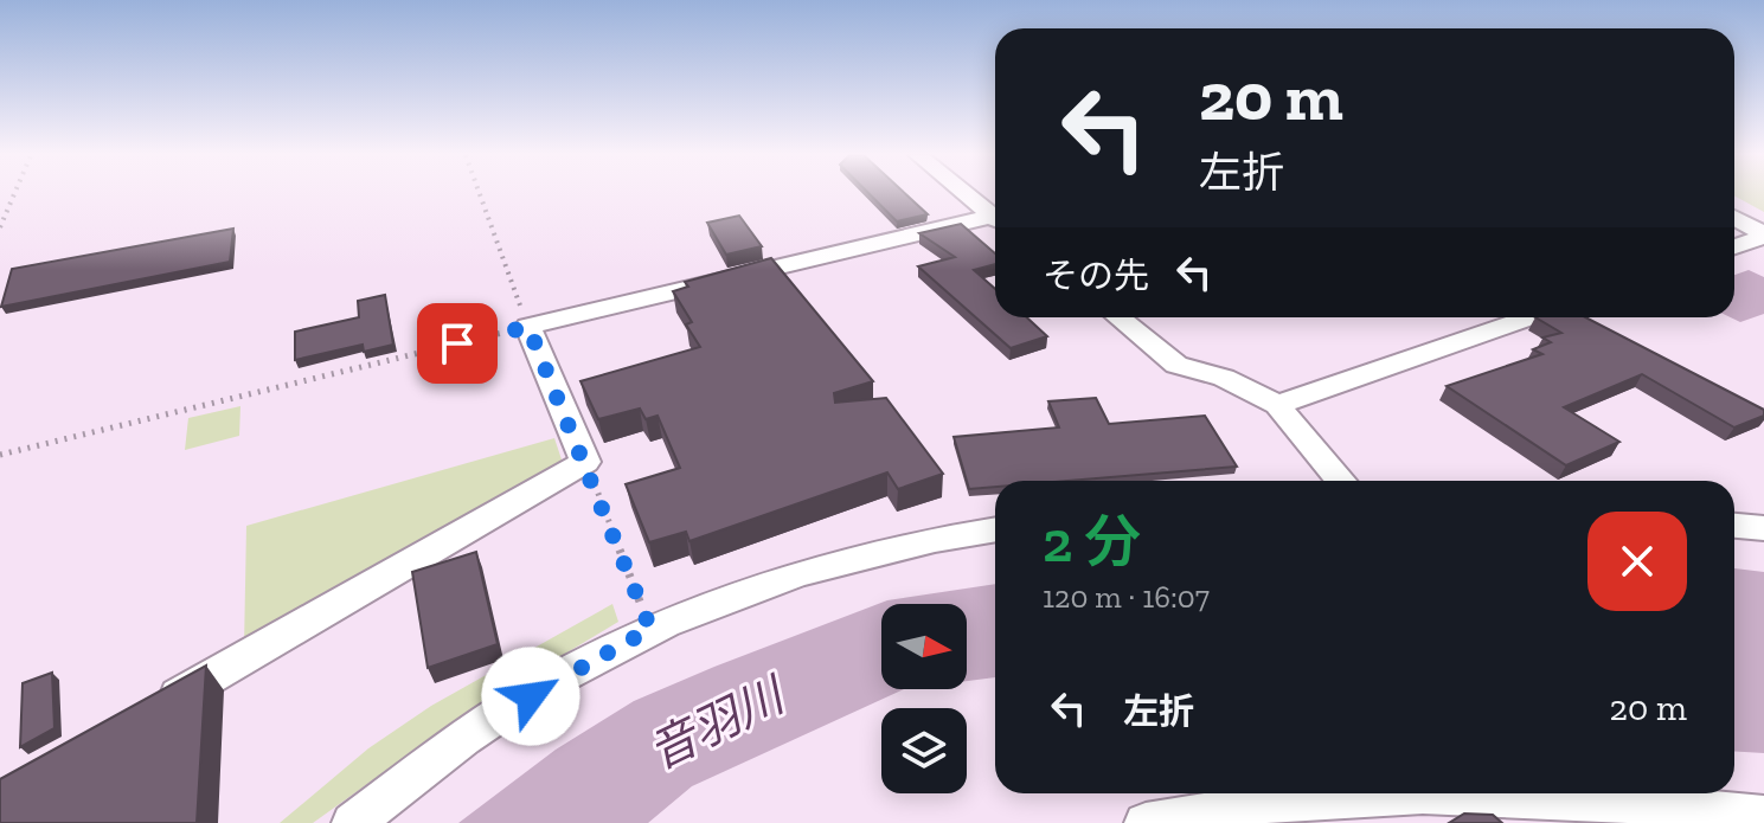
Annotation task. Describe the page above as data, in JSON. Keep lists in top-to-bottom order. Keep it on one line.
{"water":["音羽川"],"north":"right","page":{"turn":["20 m","左折"],"then":"その先","heading":["2 分","120 m · 16:07"],"list":[{"name":"左折","value":"20 m"}]}}
